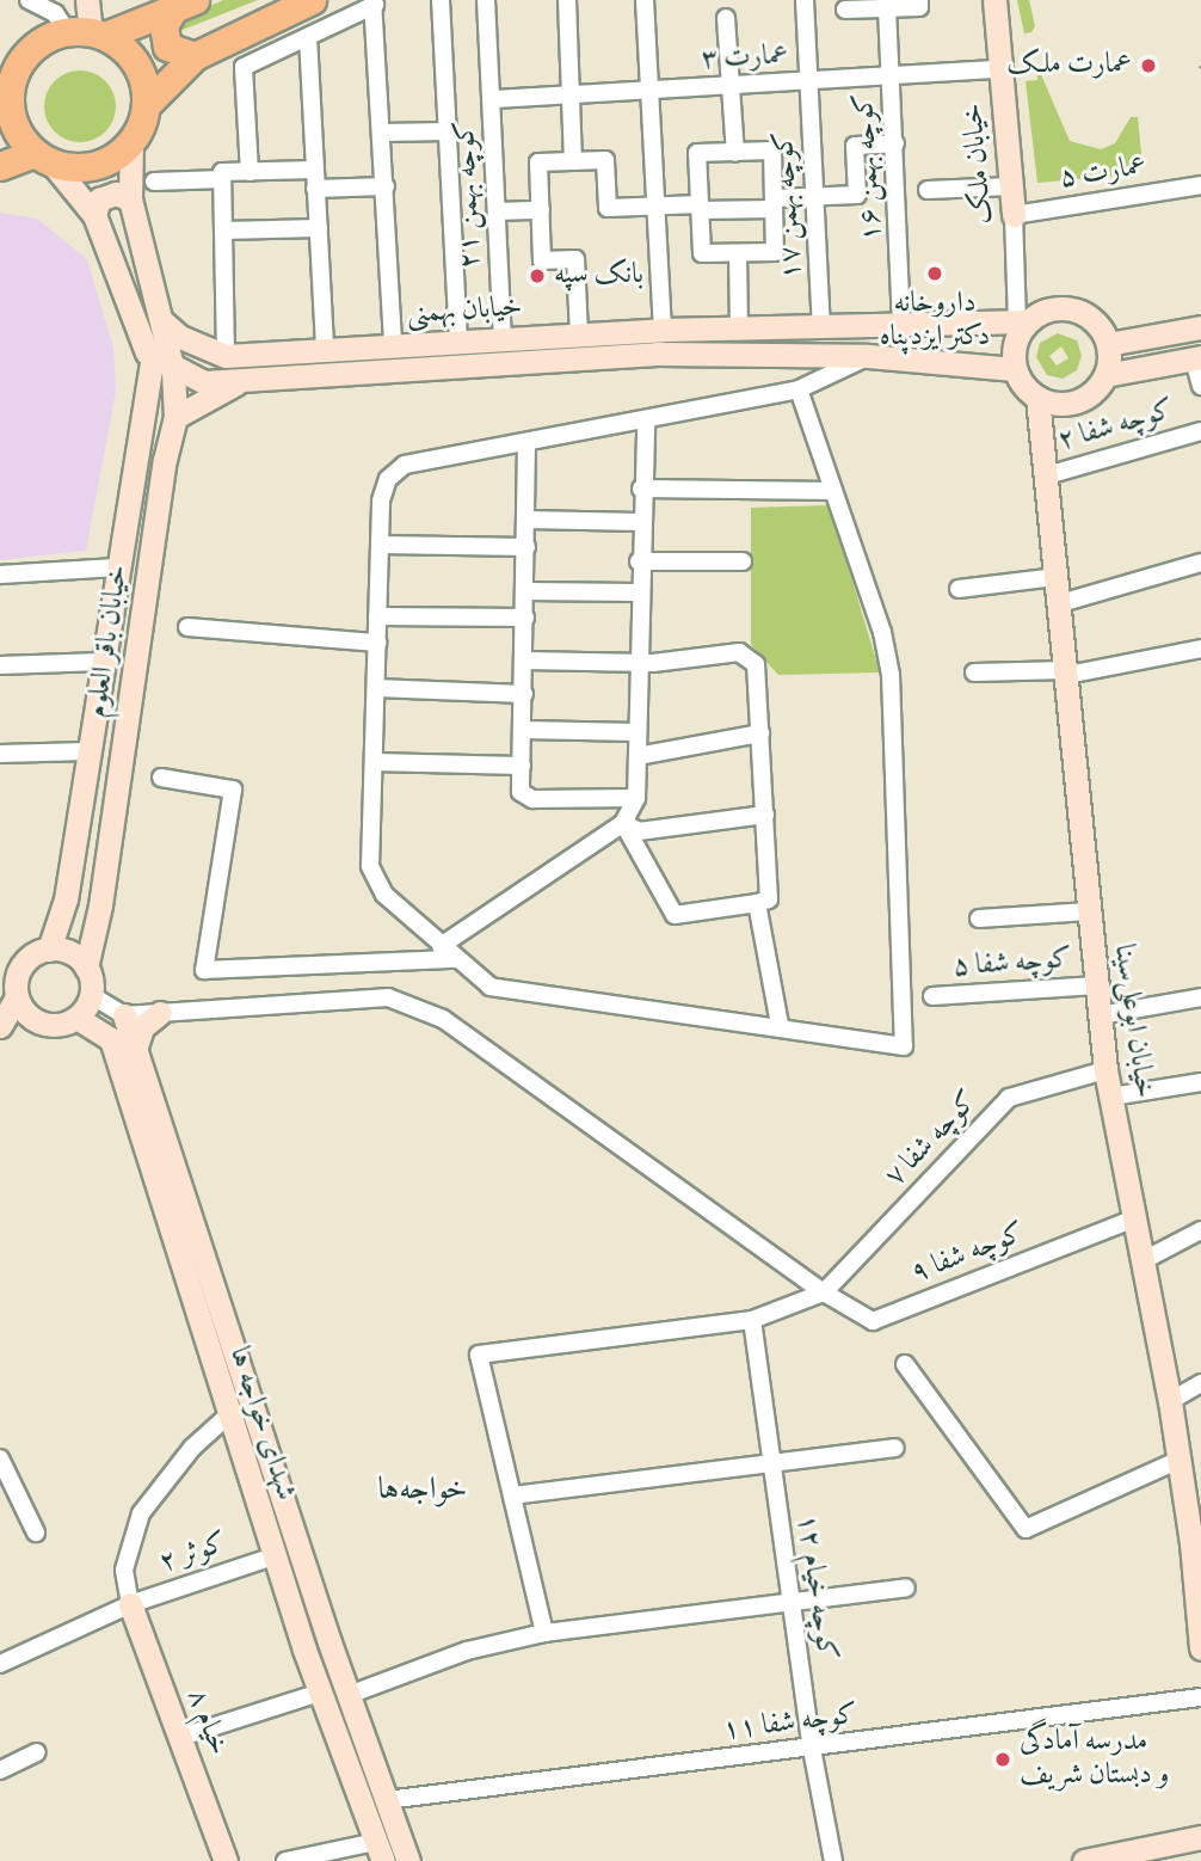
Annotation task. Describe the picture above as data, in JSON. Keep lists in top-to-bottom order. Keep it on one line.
{"streets":{"street":["عمارت ۳","خیابان ملک","کوچه بهمن ۱۶","عمارت ۵","کوچه بهمن ۲۱","کوچه بهمن ۱۷","خیابان بهمنی","کوچه شفا ۲","خیابان باقر العلوم","کوچه شفا ۵","خیابان ابوعلی‌سینا","کوچه شفا ۷","کوچه شفا ۹","شهدای خواجه ها","کوثر ۲","کوچه خیام ۱۲","خیام ۸","کوچه شفا ۱۱"]},"crossings":[["عمارت ۳","خیابان ملک"],["عمارت ۳","کوچه بهمن ۱۶"],["عمارت ۳","کوچه بهمن ۲۱"],["عمارت ۳","کوچه بهمن ۱۷"],["خیابان ملک","عمارت ۵"],["خیابان ملک","خیابان بهمنی"],["خیابان ملک","خیابان ابوعلی‌سینا"],["کوچه بهمن ۱۶","خیابان بهمنی"],["کوچه بهمن ۲۱","خیابان بهمنی"],["کوچه بهمن ۱۷","خیابان بهمنی"],["خیابان بهمنی","خیابان باقر العلوم"],["خیابان بهمنی","خیابان ابوعلی‌سینا"],["کوچه شفا ۲","خیابان ابوعلی‌سینا"],["خیابان باقر العلوم","شهدای خواجه ها"],["کوچه شفا ۵","خیابان ابوعلی‌سینا"],["خیابان ابوعلی‌سینا","کوچه شفا ۷"],["خیابان ابوعلی‌سینا","کوچه شفا ۹"],["کوچه شفا ۷","کوچه شفا ۹"],["شهدای خواجه ها","کوثر ۲"],["شهدای خواجه ها","کوچه شفا ۱۱"],["کوثر ۲","خیام ۸"],["کوچه خیام ۱۲","کوچه شفا ۱۱"]],"districts":["خواجه‌ها"],"places":["عمارت ملک","داروخانه دکتر ایزدپناه","بانک سپه","مدرسه آمادگی و دبستان شریف"]}
